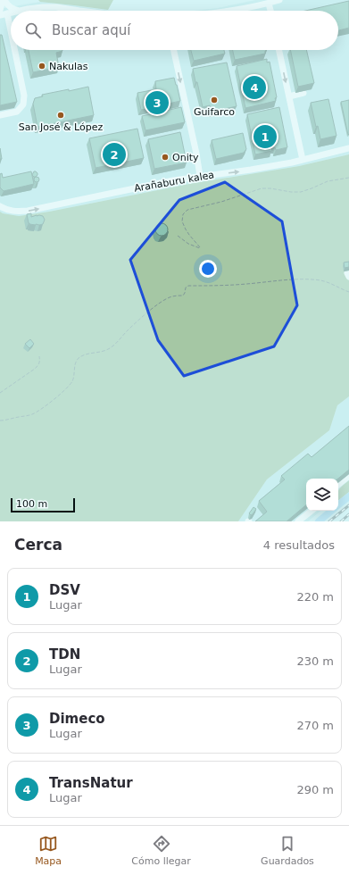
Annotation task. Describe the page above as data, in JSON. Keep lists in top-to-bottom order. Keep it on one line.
{"streets":{"lane":["Arañaburu kalea"]},"one_way":["Arañaburu kalea"],"places":["Nakulas","Guifarco","San José & López","Onity"],"scale_bar":"100 m","page":{"search":"Buscar aquí","pins":["4","3","1","2"],"scale":"100 m","heading":["Cerca","4 resultados"],"list":[{"mark":"1","name":"DSV","note":"Lugar","value":"220 m"},{"mark":"2","name":"TDN","note":"Lugar","value":"230 m"},{"mark":"3","name":"Dimeco","note":"Lugar","value":"270 m"},{"mark":"4","name":"TransNatur","note":"Lugar","value":"290 m"}],"nav":["Mapa","Cómo llegar","Guardados"]}}
